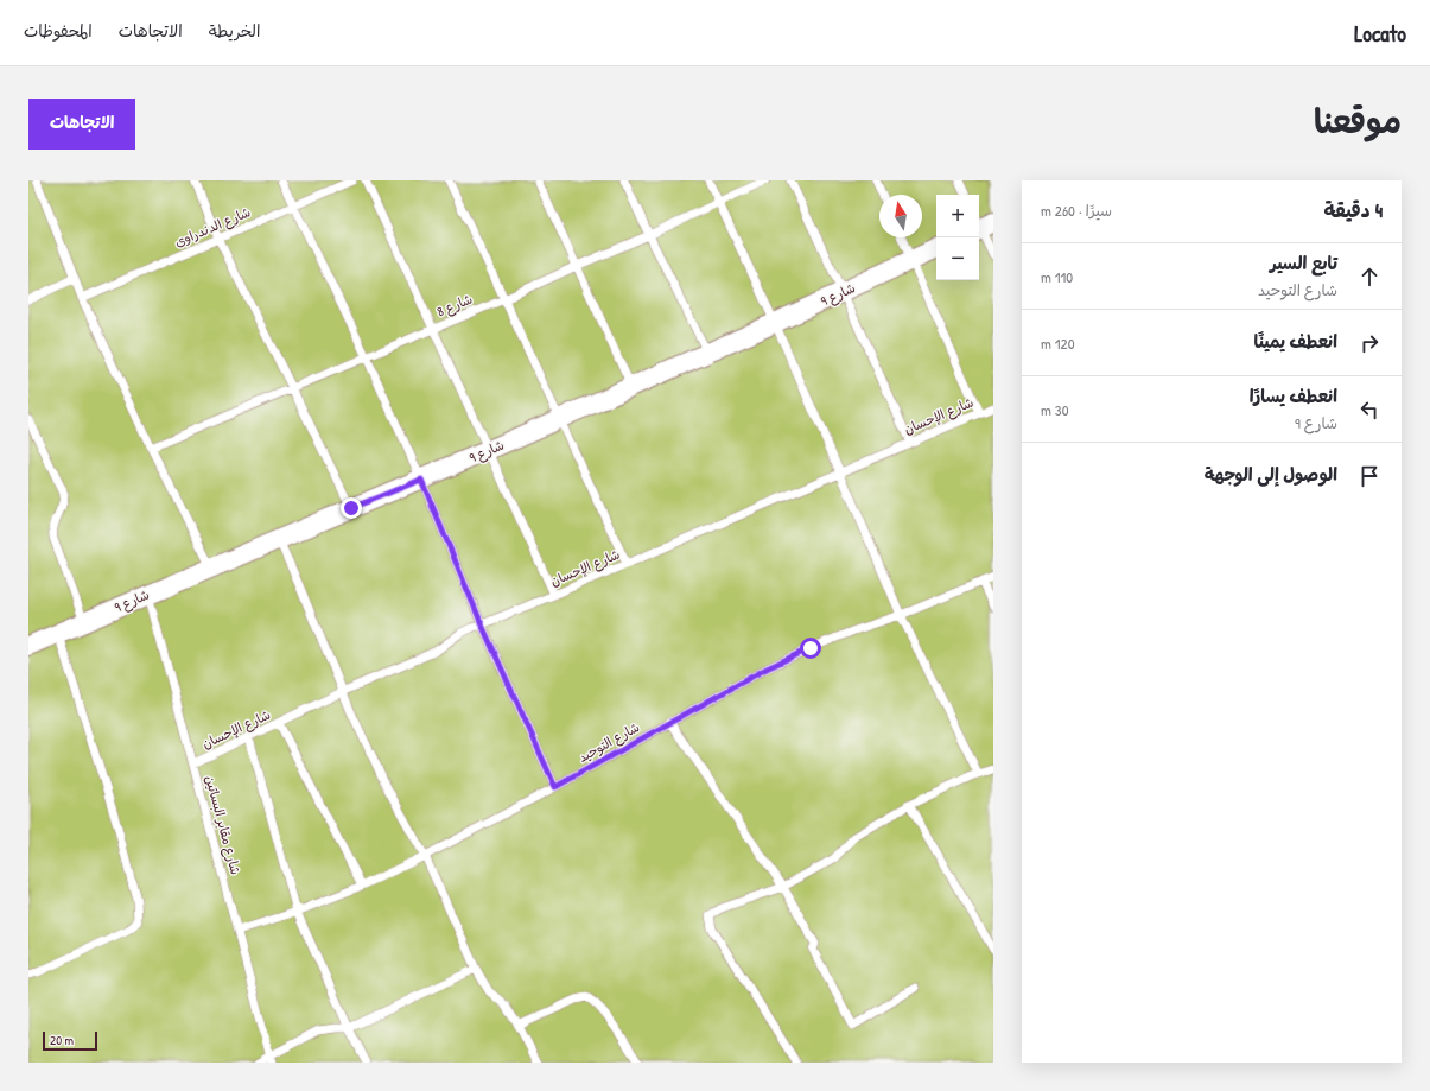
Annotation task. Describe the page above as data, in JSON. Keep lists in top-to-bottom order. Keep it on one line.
{"streets":{"street":["شارع 9"],"lane":["شارع الدندراوى","شارع 8","شارع الإحسان","شارع التوحيد","شارع مقابر البساتين"]},"crossings":[["شارع 9","شارع مقابر البساتين"],["شارع الإحسان","شارع مقابر البساتين"],["شارع التوحيد","شارع مقابر البساتين"]],"scale_bar":"20 m","north":"top","page":{"header":"Locato","nav":["الخريطة","الاتجاهات","المحفوظات"],"title":"موقعنا","buttons":"الاتجاهات","heading":["4 دقيقة","سيرًا · 260 m"],"map_buttons":["+","−"],"list":[["تابع السير","شارع التوحيد","110 m"],["انعطف يمينًا","120 m"],["انعطف يسارًا","شارع 9","30 m"],"الوصول إلى الوجهة"],"scale":"20 m"}}
